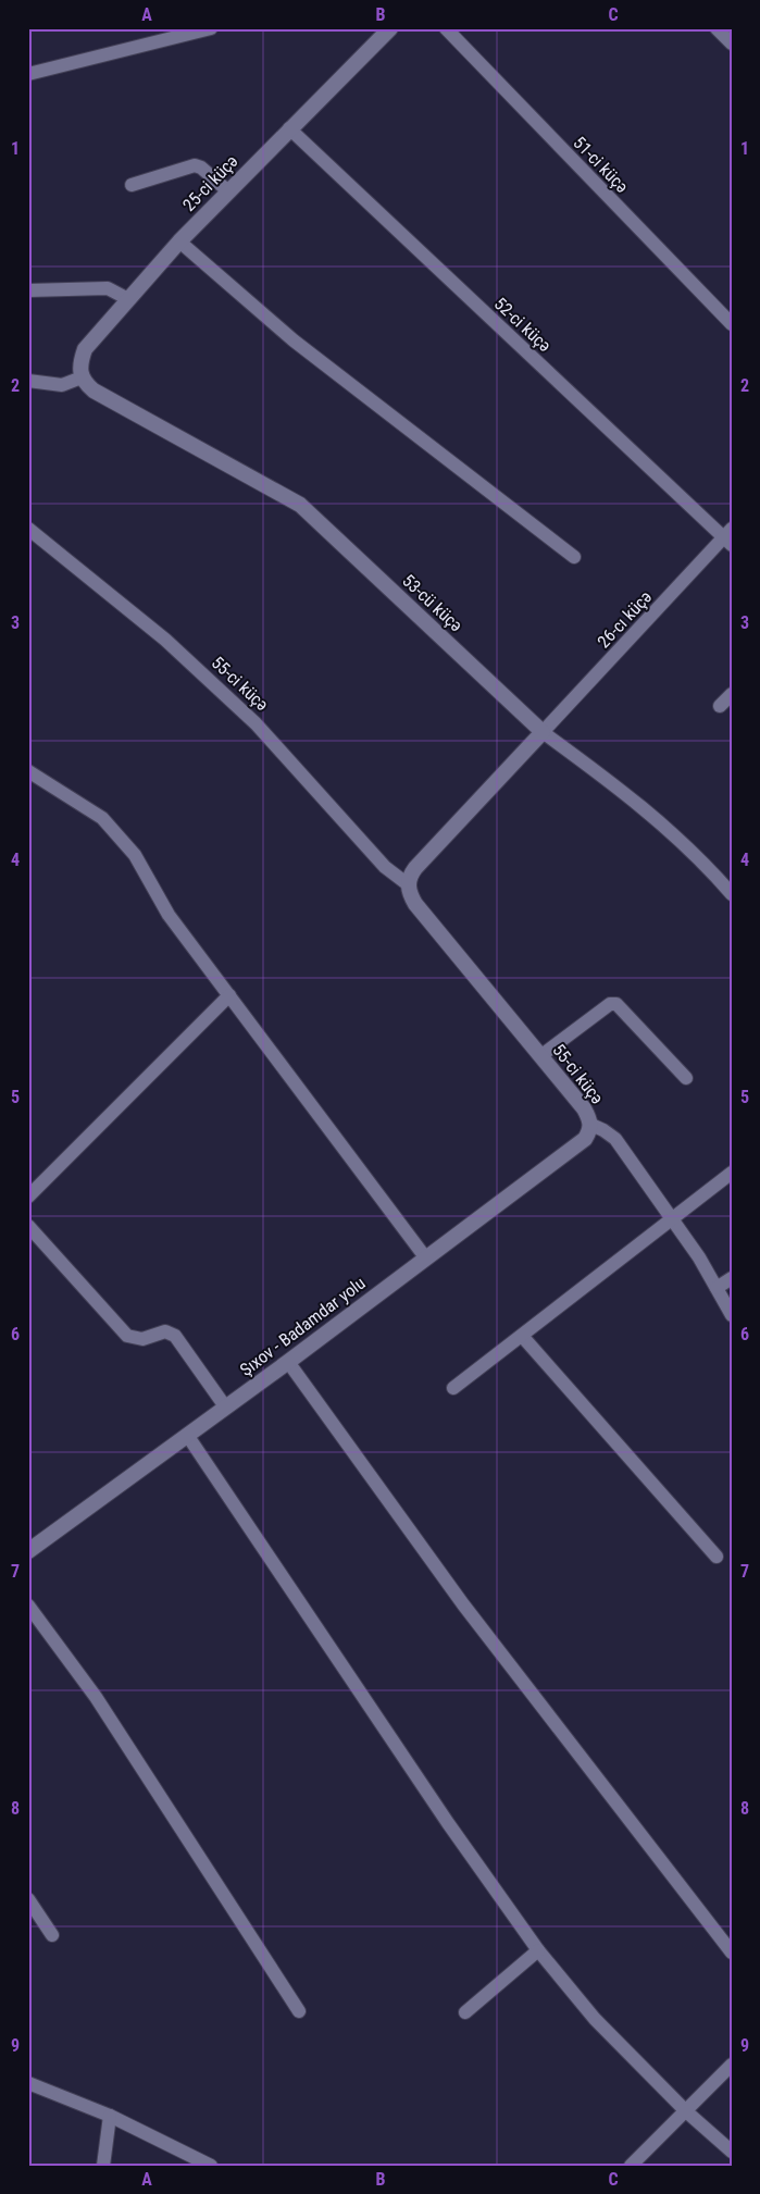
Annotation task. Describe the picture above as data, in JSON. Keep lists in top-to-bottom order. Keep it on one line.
{"streets":{"street":["51-ci küçə","25-ci küçə","52-ci küçə","53-cü küçə","26-cı küçə","55-ci küçə","Şıxov - Badamdar yolu"]},"crossings":[["25-ci küçə","52-ci küçə"],["25-ci küçə","53-cü küçə"],["52-ci küçə","26-cı küçə"],["53-cü küçə","26-cı küçə"],["55-ci küçə","Şıxov - Badamdar yolu"]],"grid":{"columns":["A","B","C"],"rows":["1","2","3","4","5","6","7","8","9"]}}
